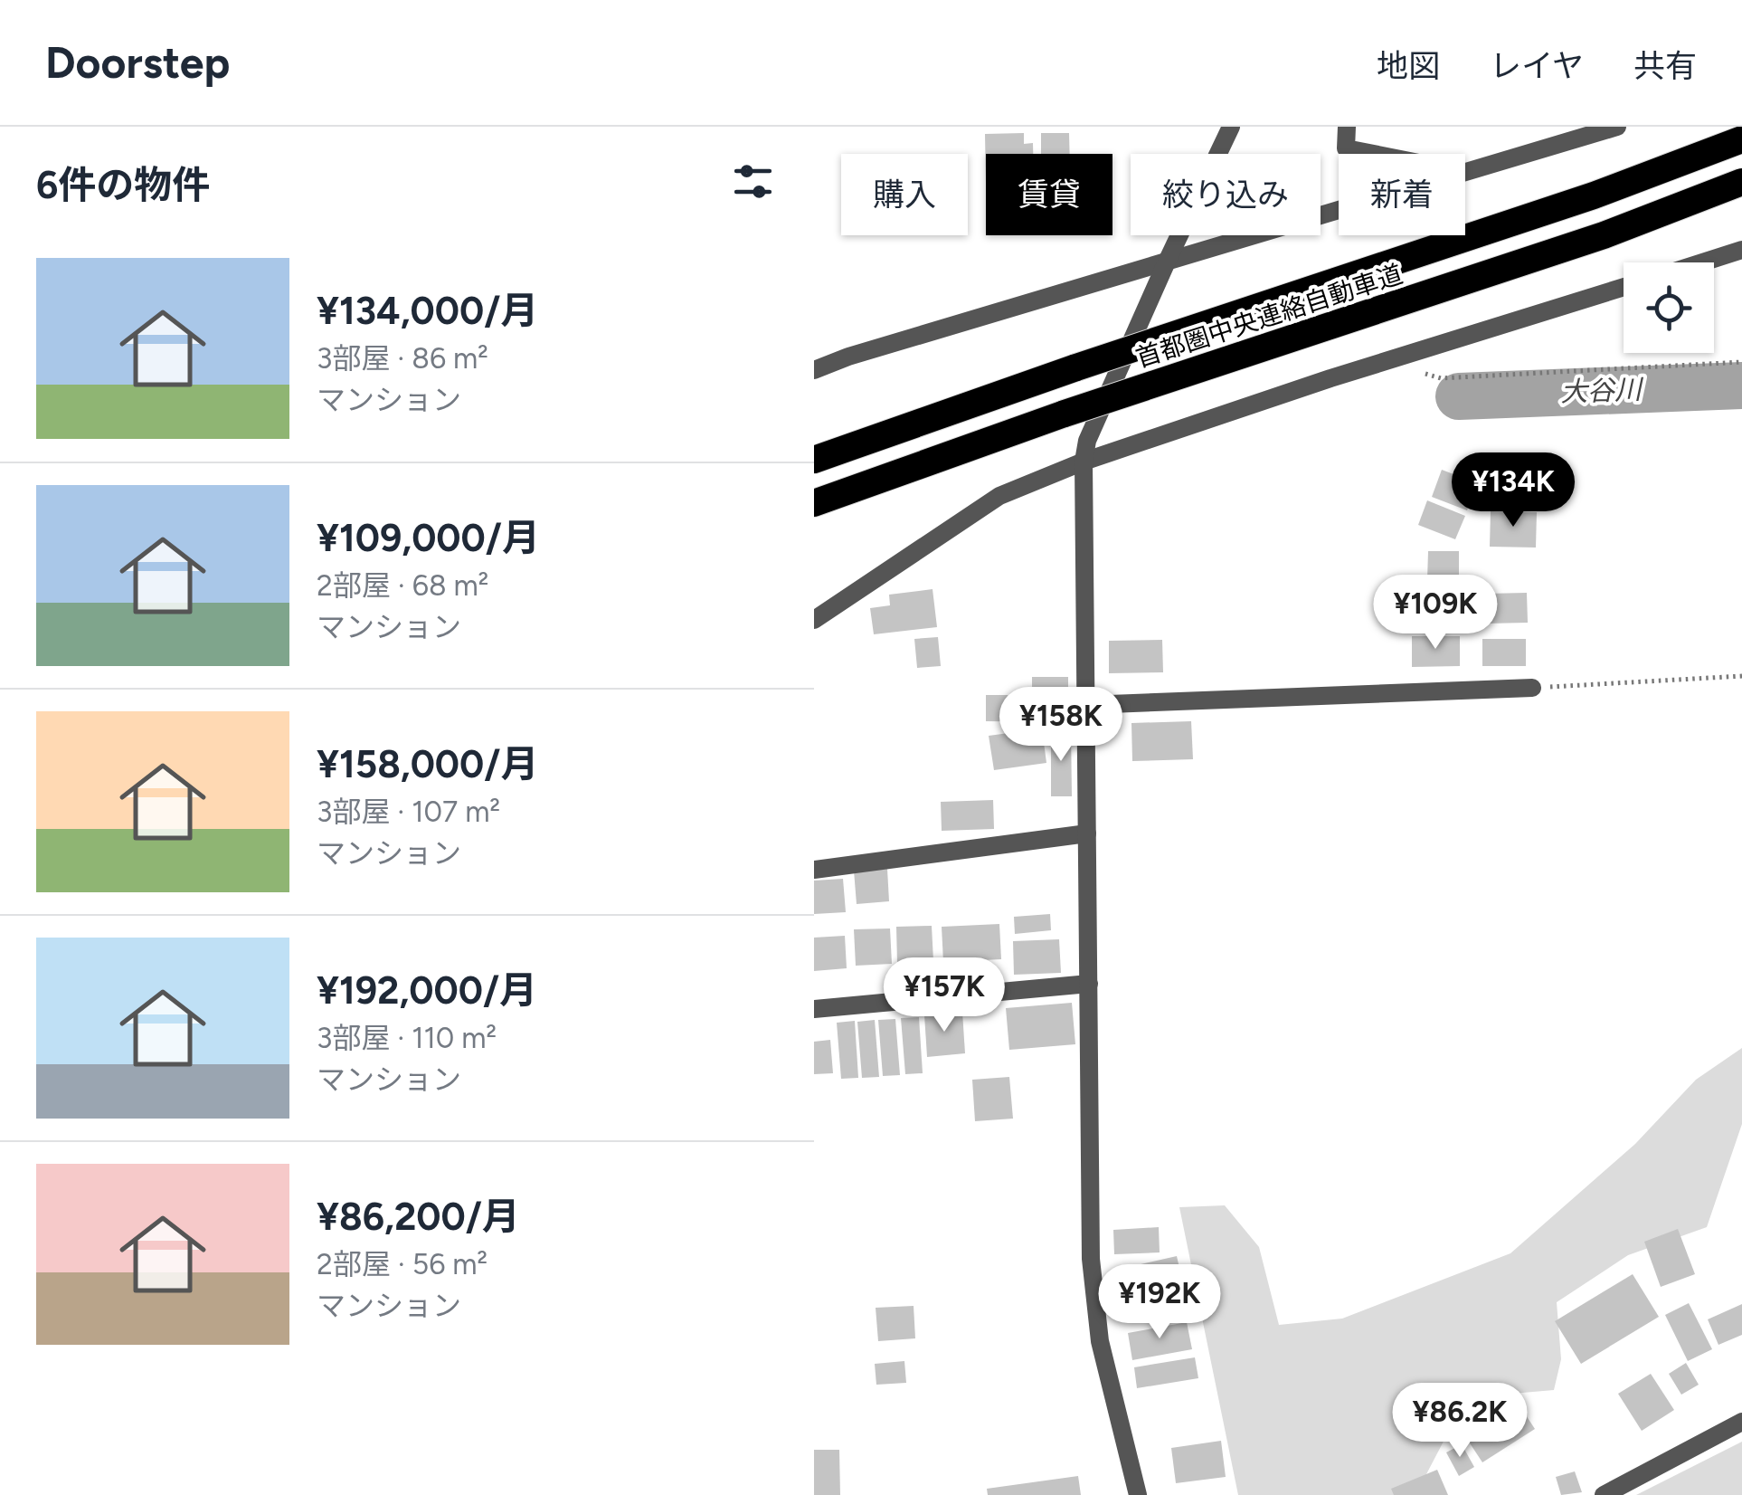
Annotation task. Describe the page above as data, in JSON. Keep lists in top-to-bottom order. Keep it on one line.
{"streets":{"highway":["首都圏中央連絡自動車道"]},"water":["大谷川"],"page":{"header":"Doorstep","nav":["地図","レイヤ","共有"],"heading":"6件の物件","chip":["購入","賃貸","絞り込み","新着"],"list":[{"name":"¥134,000/月","note":"3部屋 · 86 m² · マンション"},{"name":"¥109,000/月","note":"2部屋 · 68 m² · マンション"},{"name":"¥158,000/月","note":"3部屋 · 107 m² · マンション"},{"name":"¥192,000/月","note":"3部屋 · 110 m² · マンション"},{"name":"¥86,200/月","note":"2部屋 · 56 m² · マンション"}],"price":["¥134K","¥109K","¥158K","¥157K","¥192K","¥86.2K"]}}
